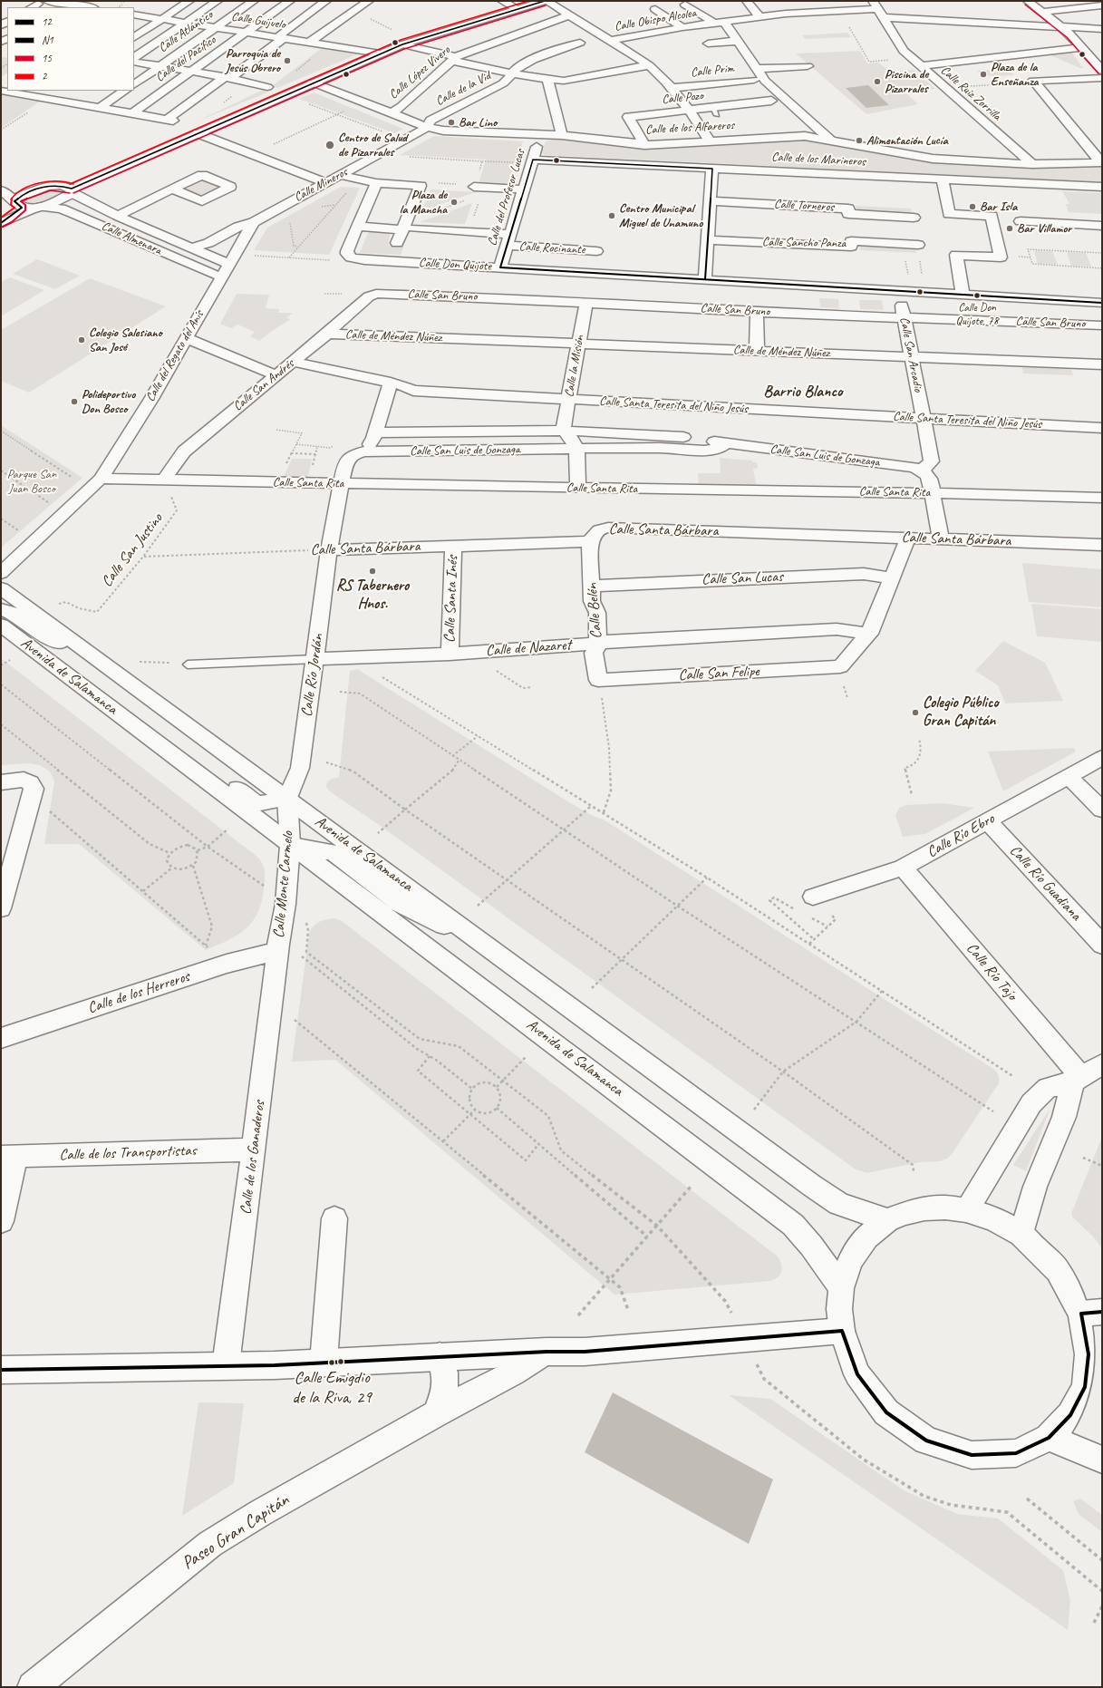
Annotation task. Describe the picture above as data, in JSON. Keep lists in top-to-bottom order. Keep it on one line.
{"streets":{"main road":["Calle Obispo Alcolea","Calle Guijuelo","Calle Atlántico","Calle del Pacífico","Calle Prim","Calle López Vivero","Calle de la Vid","Calle Ruiz Zorrilla","Calle Pozo","Calle de los Alfareros","Calle de los Marineros","Calle Mineros","Calle del Profesor Lucas","Calle Torneros","Calle Almenara","Calle Sancho Panza","Calle Rocinante","Calle Don Quijote","Calle San Bruno","Calle de Méndez Núñez","Calle San Arcadio","Calle del Regato del Anís","Calle la Misión","Calle San Andrés","Calle Santa Teresita del Niño Jesús","Calle San Luis de Gonzaga","Calle Santa Rita","Calle Santa Bárbara","Calle San Lucas","Calle Santa Inés","Calle Belén","Calle de Nazaret","Calle San Felipe","Calle Río Jordán","Avenida de Salamanca","Calle Río Ebro","Calle Río Guadiana","Calle Monte Carmelo","Calle Río Tajo","Calle de los Herreros","Calle de los Transportistas","Calle de los Ganaderos","Paseo Gran Capitán"],"path":["Calle San Justino"]},"crossings":[["Calle Obispo Alcolea","Calle Ruiz Zorrilla"],["Calle Guijuelo","Calle Atlántico"],["Calle Guijuelo","Calle del Pacífico"],["Calle López Vivero","Calle de los Alfareros"],["Calle de la Vid","Calle de los Alfareros"],["Calle de la Vid","Calle Mineros"],["Calle Ruiz Zorrilla","Calle de los Alfareros"],["Calle Pozo","Calle de los Alfareros"],["Calle de los Alfareros","Calle Mineros"],["Calle de los Alfareros","Calle del Profesor Lucas"],["Calle de los Marineros","Calle del Profesor Lucas"],["Calle Mineros","Calle Almenara"],["Calle Mineros","Calle del Regato del Anís"],["Calle del Profesor Lucas","Calle Rocinante"],["Calle del Profesor Lucas","Calle Don Quijote"],["Calle Almenara","Calle del Regato del Anís"],["Calle Don Quijote","Calle San Arcadio"],["Calle San Bruno","Calle San Arcadio"],["Calle San Bruno","Calle la Misión"],["Calle San Bruno","Calle San Andrés"],["Calle de Méndez Núñez","Calle San Arcadio"],["Calle de Méndez Núñez","Calle la Misión"],["Calle de Méndez Núñez","Calle San Andrés"],["Calle San Arcadio","Calle Santa Teresita del Niño Jesús"],["Calle San Arcadio","Calle San Luis de Gonzaga"],["Calle del Regato del Anís","Calle Santa Rita"],["Calle la Misión","Calle Santa Teresita del Niño Jesús"],["Calle la Misión","Calle San Luis de Gonzaga"],["Calle San Andrés","Calle Santa Teresita del Niño Jesús"],["Calle San Andrés","Calle Santa Rita"],["Calle San Andrés","Calle San Justino"],["Calle Santa Teresita del Niño Jesús","Calle Río Jordán"],["Calle San Luis de Gonzaga","Calle Río Jordán"],["Calle Santa Rita","Calle San Justino"],["Calle Santa Rita","Calle Río Jordán"],["Calle Santa Bárbara","Calle San Justino"],["Calle Santa Bárbara","Calle Santa Inés"],["Calle Santa Bárbara","Calle Belén"],["Calle Santa Bárbara","Calle Río Jordán"],["Calle San Lucas","Calle Belén"],["Calle Santa Inés","Calle de Nazaret"],["Calle Belén","Calle de Nazaret"],["Calle Belén","Calle San Felipe"],["Calle de Nazaret","Calle Río Jordán"],["Calle Río Jordán","Avenida de Salamanca"],["Calle Río Jordán","Calle Monte Carmelo"],["Avenida de Salamanca","Calle Monte Carmelo"],["Calle Río Ebro","Calle Río Guadiana"],["Calle Río Ebro","Calle Río Tajo"],["Calle Monte Carmelo","Calle de los Herreros"],["Calle Monte Carmelo","Calle de los Ganaderos"],["Calle de los Herreros","Calle de los Ganaderos"],["Calle de los Transportistas","Calle de los Ganaderos"]],"districts":["Barrio Blanco"],"parks":["Parque San Juan Bosco"],"places":["Parroquia de Jesús Obrero","Plaza de la Enseñanza","Piscina de Pizarrales","Bar Lino","Alimentación Lucía","Centro de Salud de Pizarrales","Plaza de la Mancha","Bar Isla","Centro Municipal Miguel de Unamuno","Bar Villamor","Calle Don Quijote, 78","Colegio Salesiano San José","Polideportivo Don Bosco","RS Tabernero Hnos.","Colegio Público Gran Capitán","Calle Emigdio de la Riva, 29"],"lines":["transit line N1","transit line 2","transit line 15","transit line 12"],"legend":["12","N1","15","2"]}
